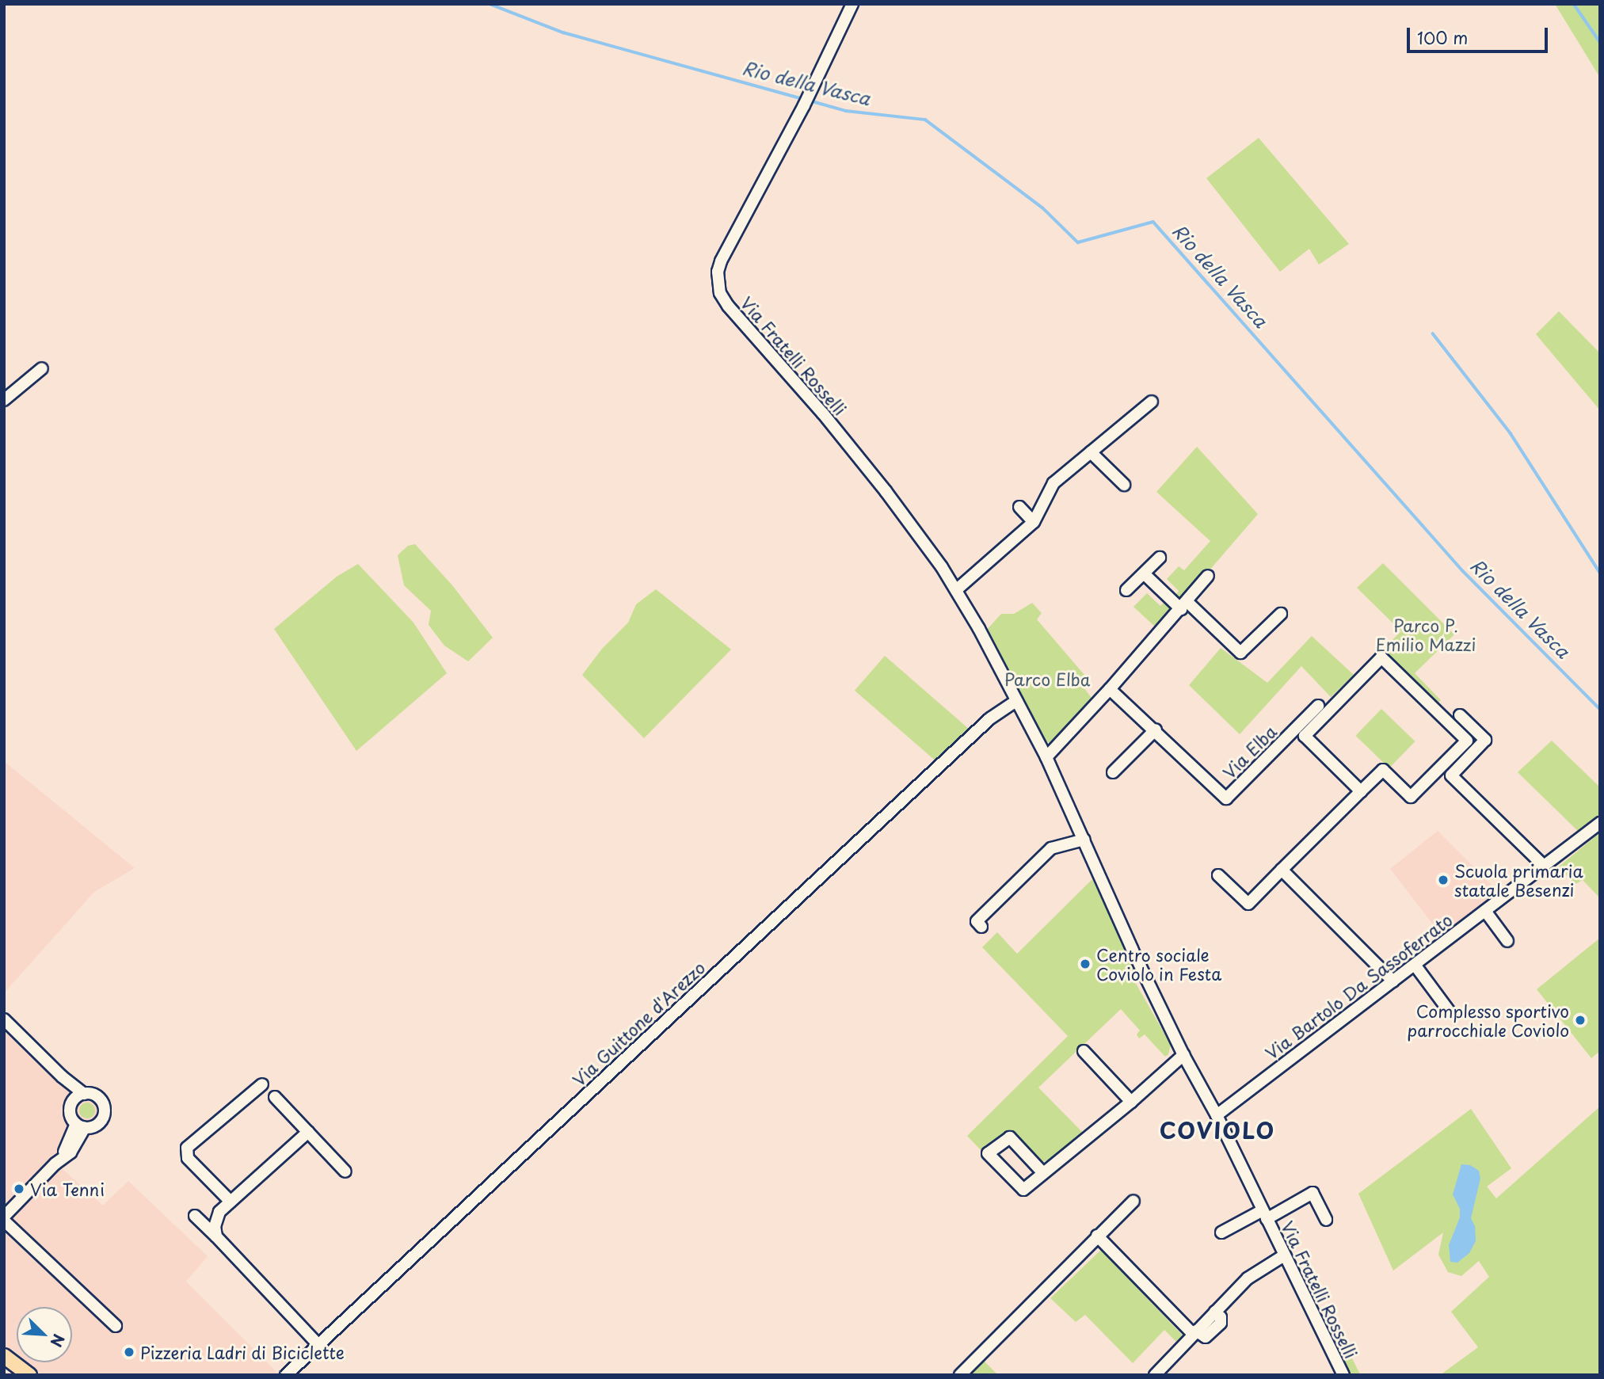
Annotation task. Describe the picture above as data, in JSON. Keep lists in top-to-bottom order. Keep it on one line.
{"streets":{"street":["Via Fratelli Rosselli","Via Elba","Via Bartolo Da Sassoferrato","Via Guittone d'Arezzo"]},"crossings":[["Via Fratelli Rosselli","Via Bartolo Da Sassoferrato"],["Via Fratelli Rosselli","Via Guittone d'Arezzo"]],"districts":["COVIOLO"],"water":["Rio della Vasca"],"parks":["Parco P. Emilio Mazzi","Parco Elba"],"places":["Scuola primaria statale Besenzi","Centro sociale Coviolo in Festa","Complesso sportivo parrocchiale Coviolo","Via Tenni","Pizzeria Ladri di Biciclette"],"scale_bar":"100 m","north":"bottom right"}
